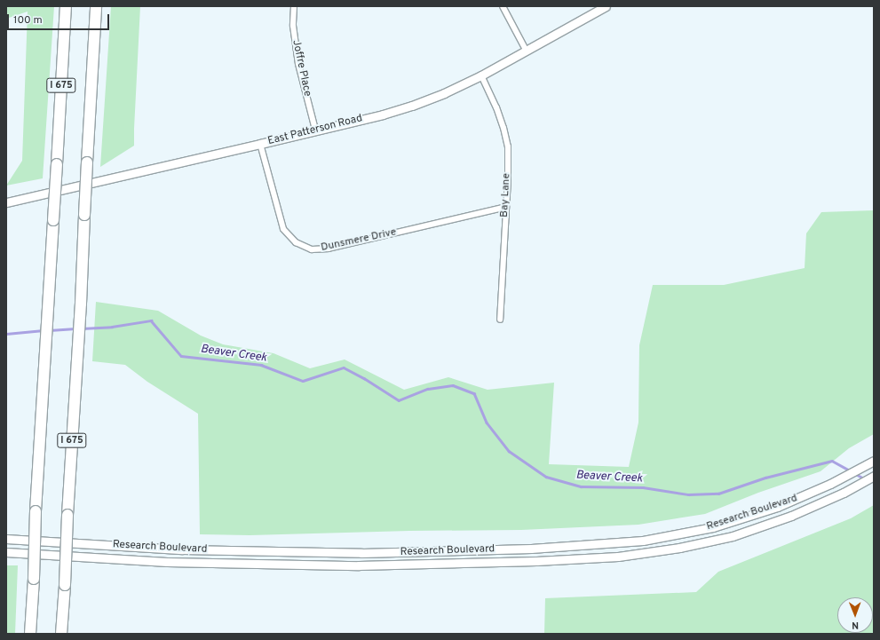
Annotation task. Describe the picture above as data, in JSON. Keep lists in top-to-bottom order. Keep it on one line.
{"streets":{"highway":["I 675"],"main road":["East Patterson Road","Research Boulevard"],"street":["Joffre Place","Bay Lane","Dunsmere Drive"]},"crossings":[["Joffre Place","East Patterson Road"],["East Patterson Road","Bay Lane"],["East Patterson Road","Dunsmere Drive"],["Bay Lane","Dunsmere Drive"]],"water":["Beaver Creek"],"scale_bar":"100 m","north":"bottom"}
